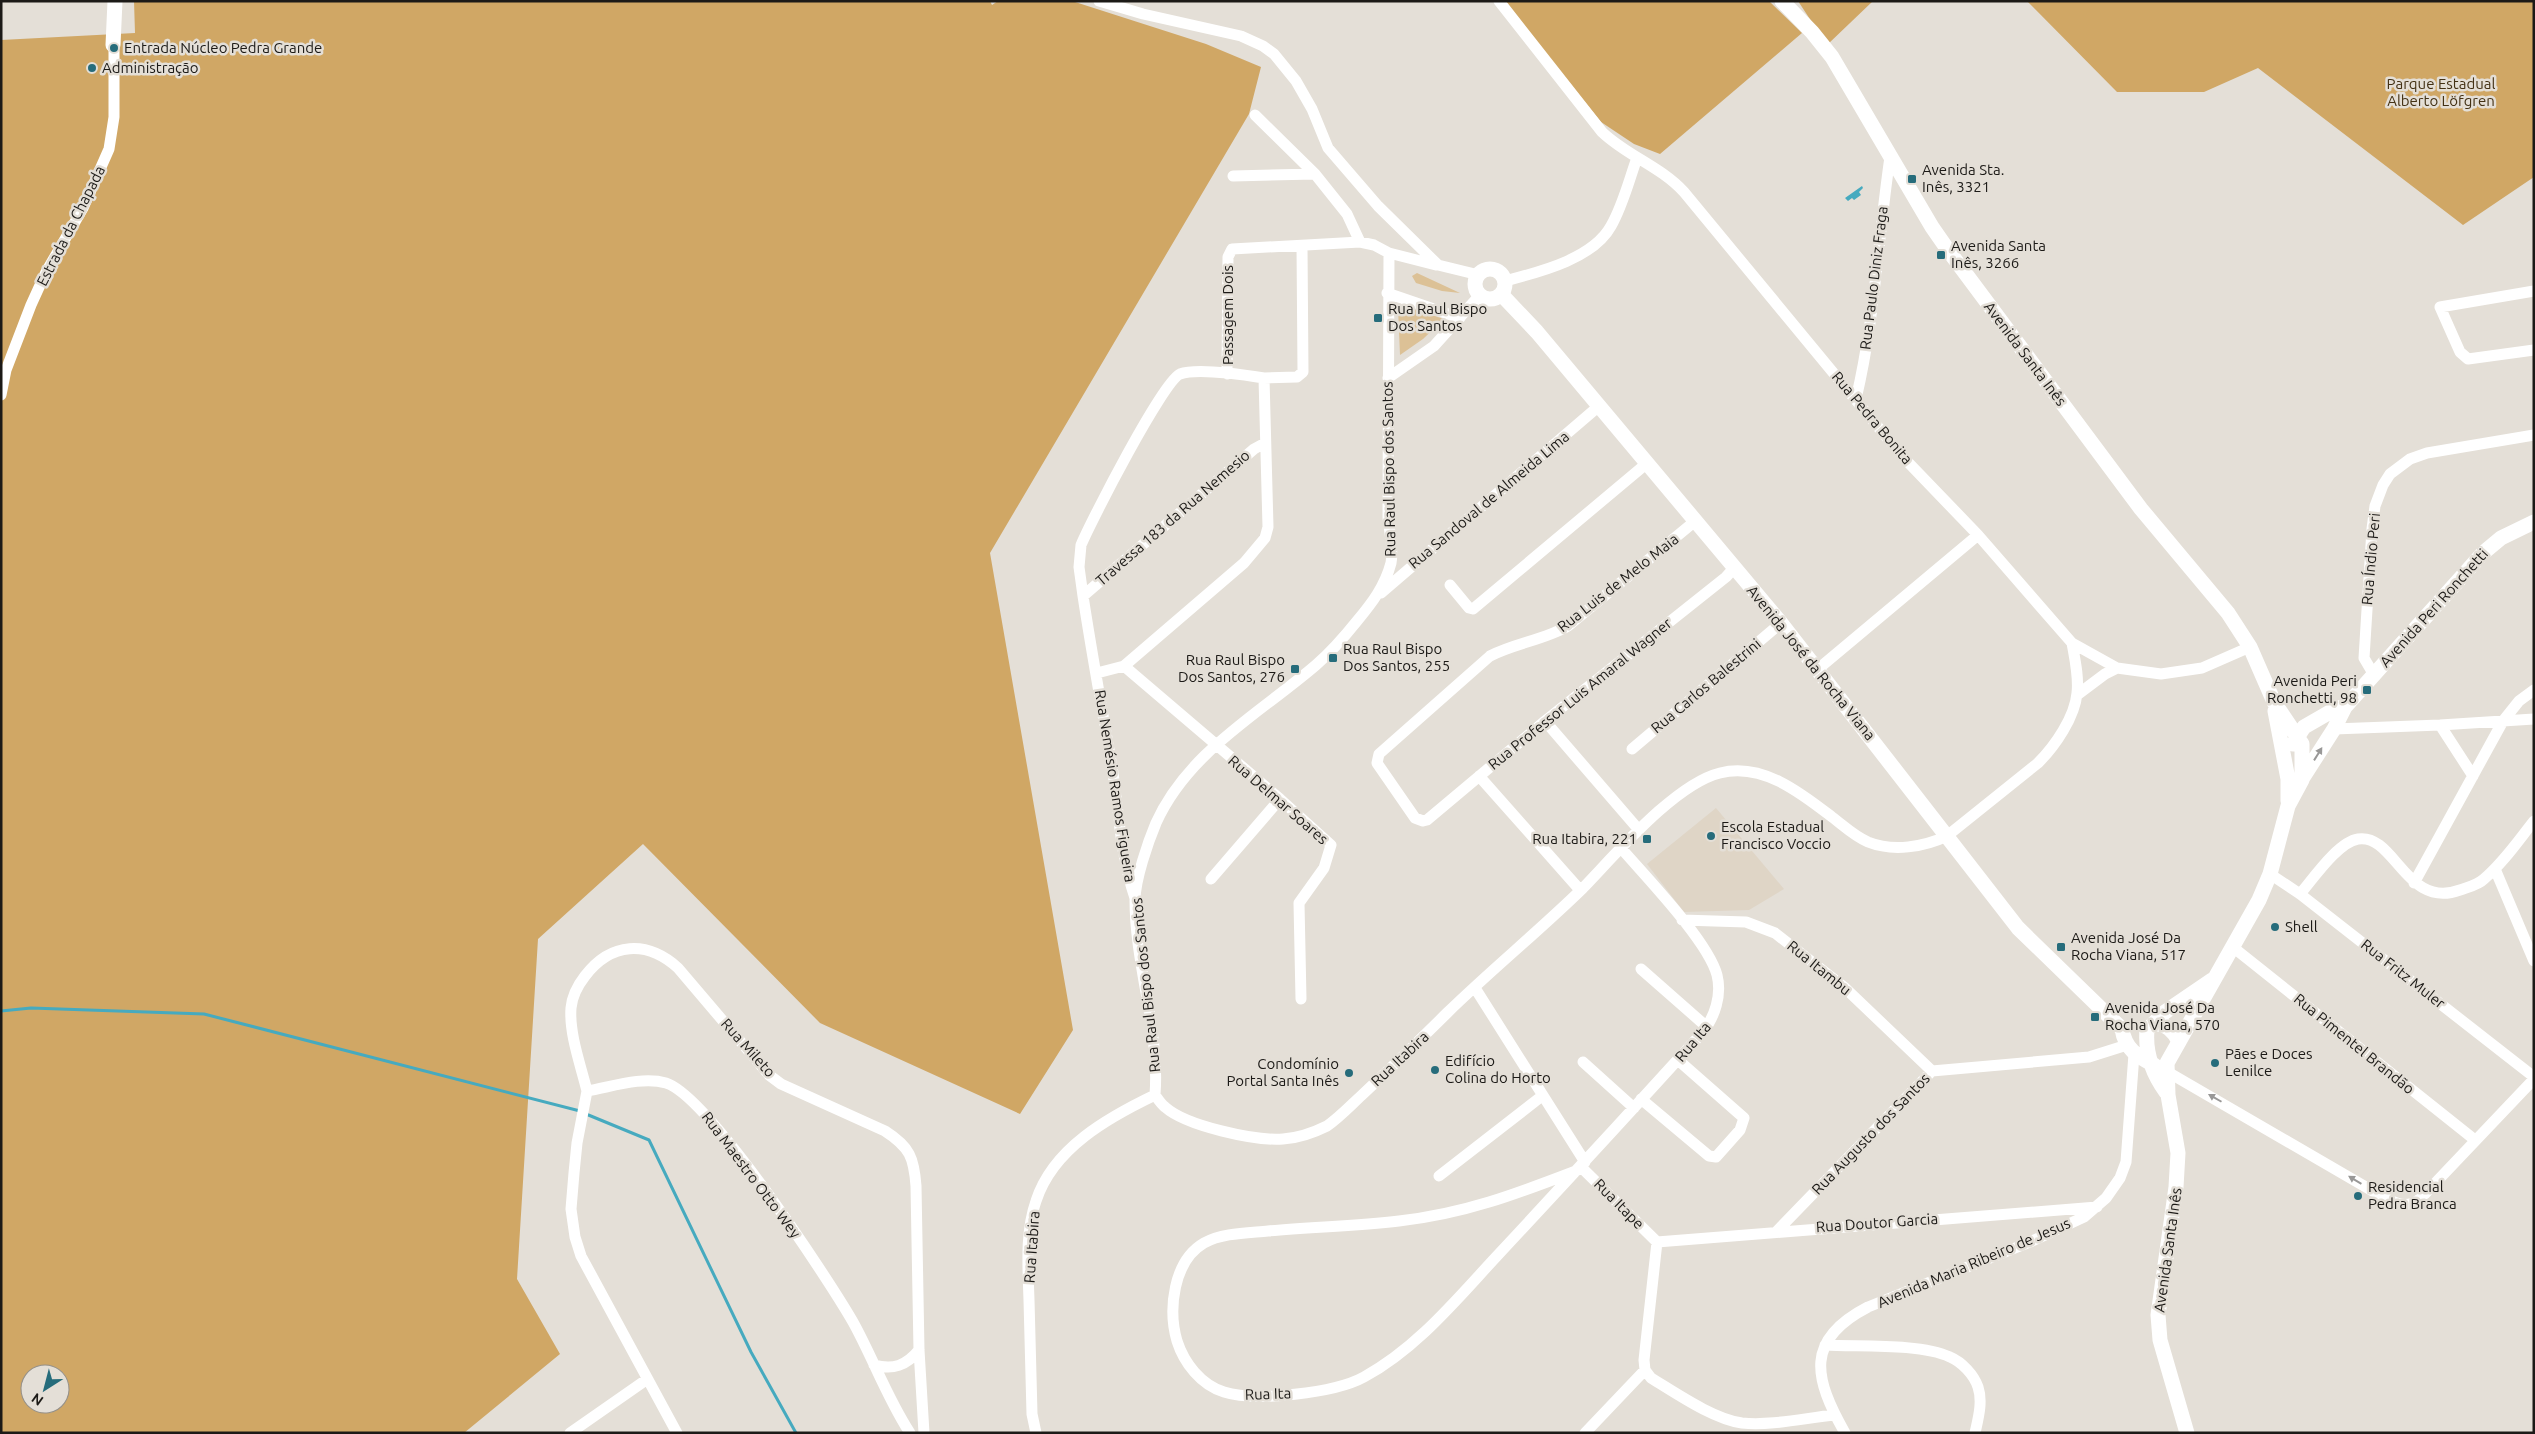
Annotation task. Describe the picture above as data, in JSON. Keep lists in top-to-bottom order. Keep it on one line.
{"streets":{"main road":["Avenida Santa Inês","Avenida Peri Ronchetti","Avenida José da Rocha Viana"],"street":["Estrada da Chapada","Rua Paulo Diniz Fraga","Passagem Dois","Rua Pedra Bonita","Rua Raul Bispo dos Santos","Rua Sandoval de Almeida Lima","Travessa 183 da Rua Nemesio","Rua Índio Peri","Rua Luis de Melo Maia","Rua Carlos Balestrini","Rua Professor Luis Amaral Wagner","Rua Nemésio Ramos Figueira","Rua Delmar Soares","Rua Itambu","Rua Fritz Muler","Rua Ita","Rua Pimentel Brandão","Rua Mileto","Rua Itabira","Rua Augusto dos Santos","Rua Maestro Otto Wey","Rua Itape","Rua Doutor Garcia","Avenida Maria Ribeiro de Jesus"]},"crossings":[["Rua Paulo Diniz Fraga","Avenida Santa Inês"],["Rua Paulo Diniz Fraga","Rua Pedra Bonita"],["Passagem Dois","Rua Nemésio Ramos Figueira"],["Rua Raul Bispo dos Santos","Rua Sandoval de Almeida Lima"],["Rua Raul Bispo dos Santos","Rua Nemésio Ramos Figueira"],["Rua Raul Bispo dos Santos","Rua Delmar Soares"],["Rua Raul Bispo dos Santos","Rua Itabira"],["Rua Sandoval de Almeida Lima","Avenida José da Rocha Viana"],["Travessa 183 da Rua Nemesio","Rua Nemésio Ramos Figueira"],["Rua Índio Peri","Avenida Peri Ronchetti"],["Rua Luis de Melo Maia","Avenida José da Rocha Viana"],["Rua Luis de Melo Maia","Rua Professor Luis Amaral Wagner"],["Avenida José da Rocha Viana","Rua Carlos Balestrini"],["Avenida José da Rocha Viana","Rua Professor Luis Amaral Wagner"],["Avenida José da Rocha Viana","Rua Itabira"],["Rua Nemésio Ramos Figueira","Rua Delmar Soares"],["Rua Itambu","Rua Ita"],["Rua Itambu","Rua Augusto dos Santos"],["Rua Ita","Rua Itabira"],["Rua Ita","Rua Itape"],["Rua Mileto","Rua Maestro Otto Wey"],["Rua Itabira","Rua Itape"],["Rua Augusto dos Santos","Rua Doutor Garcia"],["Rua Augusto dos Santos","Avenida Maria Ribeiro de Jesus"],["Rua Itape","Rua Doutor Garcia"],["Rua Doutor Garcia","Avenida Maria Ribeiro de Jesus"]],"parks":["Parque Estadual Alberto Löfgren"],"places":{"other":["Entrada Núcleo Pedra Grande","Administração","Escola Estadual Francisco Voccio","Shell","Pães e Doces Lenilce","Edifício Colina do Horto","Condomínio Portal Santa Inês","Residencial Pedra Branca"],"transit":["Avenida Sta. Inês, 3321","Avenida Santa Inês, 3266","Rua Raul Bispo Dos Santos","Rua Raul Bispo Dos Santos, 255","Rua Raul Bispo Dos Santos, 276","Avenida Peri Ronchetti, 98","Rua Itabira, 221","Avenida José Da Rocha Viana, 517","Avenida José Da Rocha Viana, 570"]},"north":"bottom left"}
